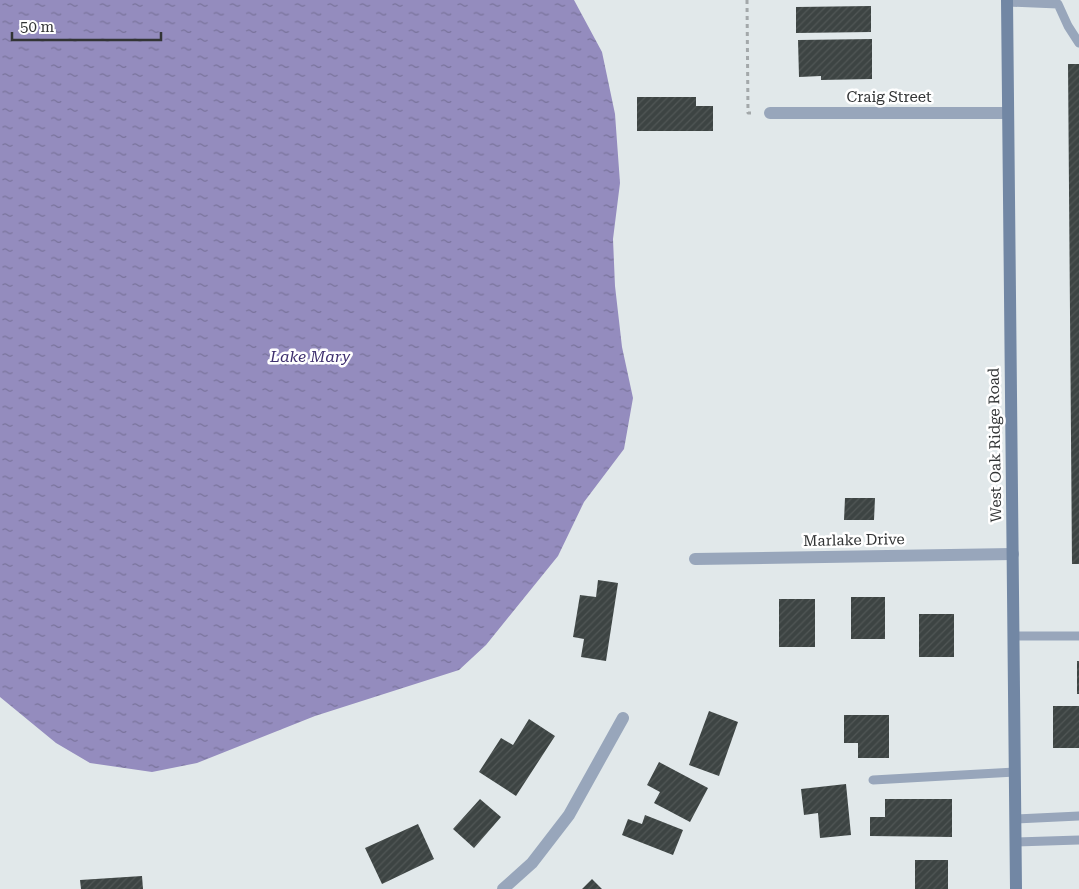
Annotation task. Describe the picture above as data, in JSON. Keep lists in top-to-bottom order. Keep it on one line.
{"streets":{"main road":["West Oak Ridge Road"],"street":["Craig Street","Marlake Drive"]},"crossings":[["Craig Street","West Oak Ridge Road"],["West Oak Ridge Road","Marlake Drive"]],"water":["Lake Mary"],"scale_bar":"50 m"}
